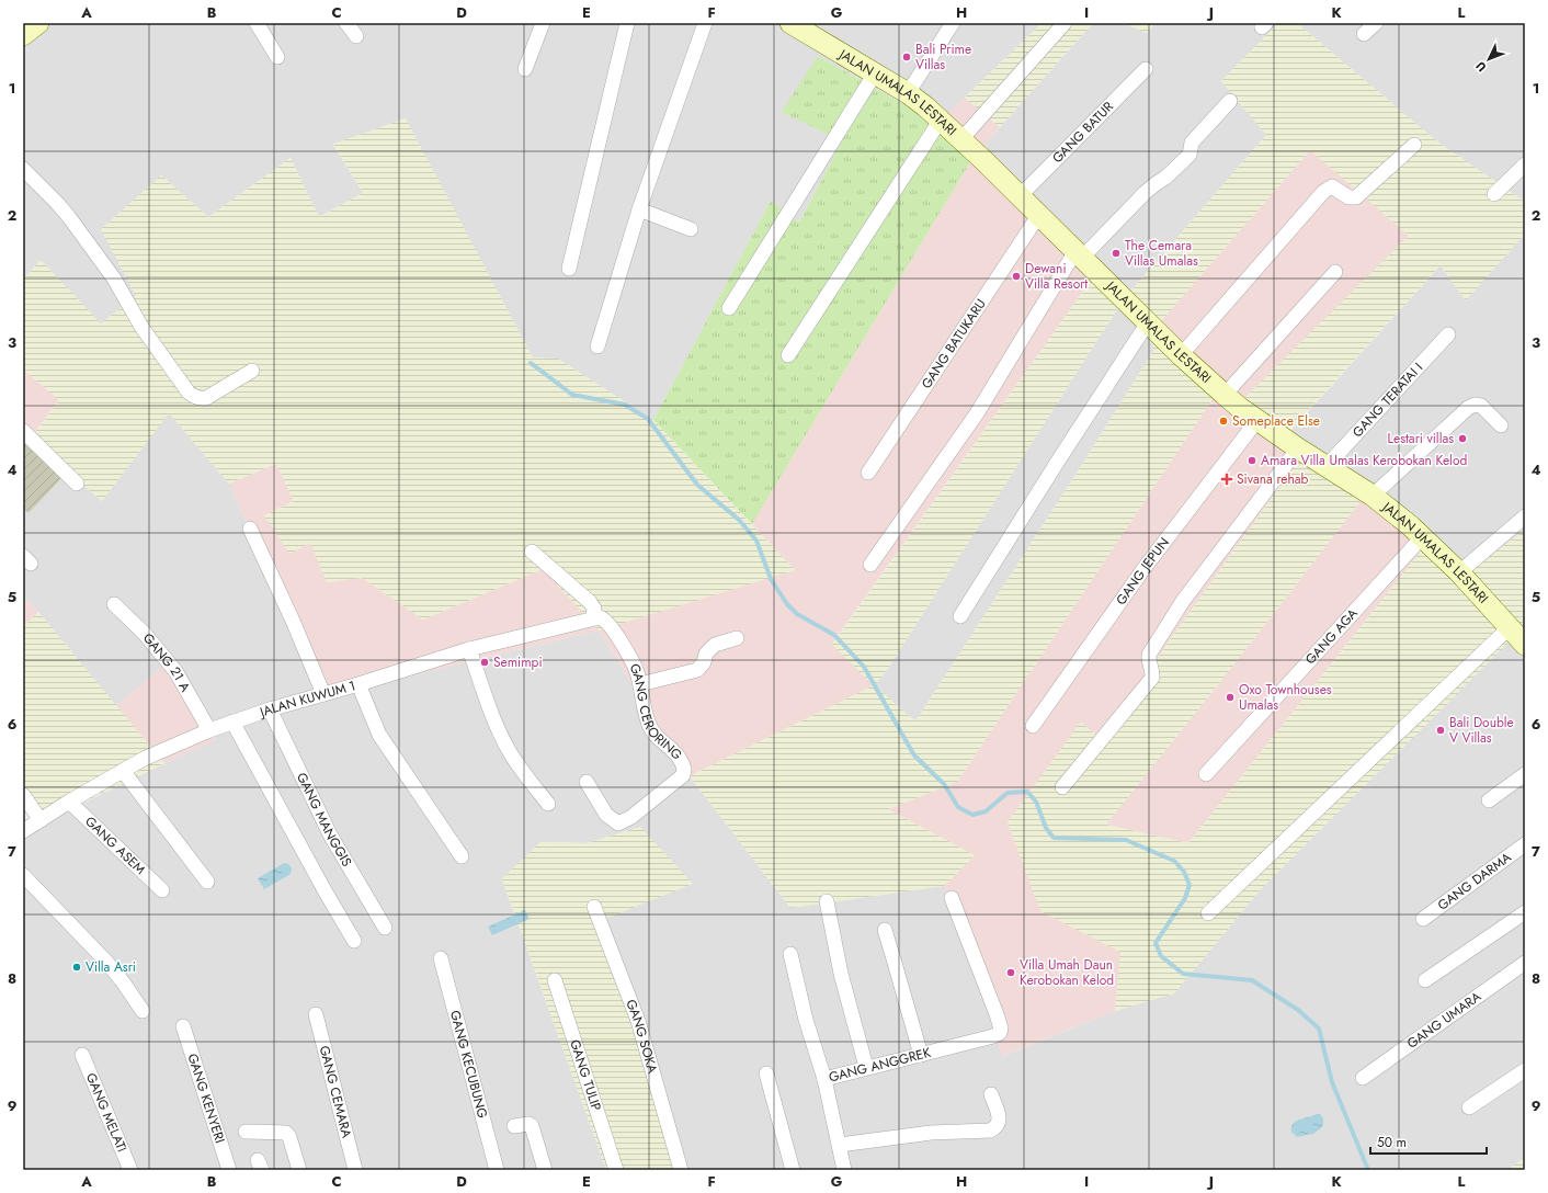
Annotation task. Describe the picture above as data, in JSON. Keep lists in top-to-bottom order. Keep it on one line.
{"streets":{"street":["JALAN UMALAS LESTARI","GANG BATUR","GANG BATUKARU","GANG TERATAI I","GANG JEPUN","GANG AGA","GANG 21 A","JALAN KUWUM 1","GANG CERORING","GANG MANGGIS","GANG ASEM","GANG DARMA","GANG UMARA","GANG SOKA","GANG KECUBUNG","GANG ANGGREK","GANG TULIP","GANG CEMARA","GANG KENYERI","GANG MELATI"]},"crossings":[["JALAN UMALAS LESTARI","GANG BATUR"],["JALAN UMALAS LESTARI","GANG BATUKARU"],["JALAN UMALAS LESTARI","GANG TERATAI I"],["JALAN UMALAS LESTARI","GANG JEPUN"],["JALAN UMALAS LESTARI","GANG AGA"],["GANG 21 A","JALAN KUWUM 1"],["JALAN KUWUM 1","GANG CERORING"],["JALAN KUWUM 1","GANG MANGGIS"],["JALAN KUWUM 1","GANG ASEM"]],"places":{"other":["Bali Prime Villas","The Cemara Villas Umalas","Dewani Villa Resort","Someplace Else","Lestari villas","Amara Villa Umalas Kerobokan Kelod","Semimpi","Oxo Townhouses Umalas","Bali Double V Villas","Villa Asri","Villa Umah Daun Kerobokan Kelod"],"health":["Sivana rehab"]},"scale_bar":"50 m","north":"bottom left","grid":{"columns":["A","B","C","D","E","F","G","H","I","J","K","L"],"rows":["1","2","3","4","5","6","7","8","9"]}}
